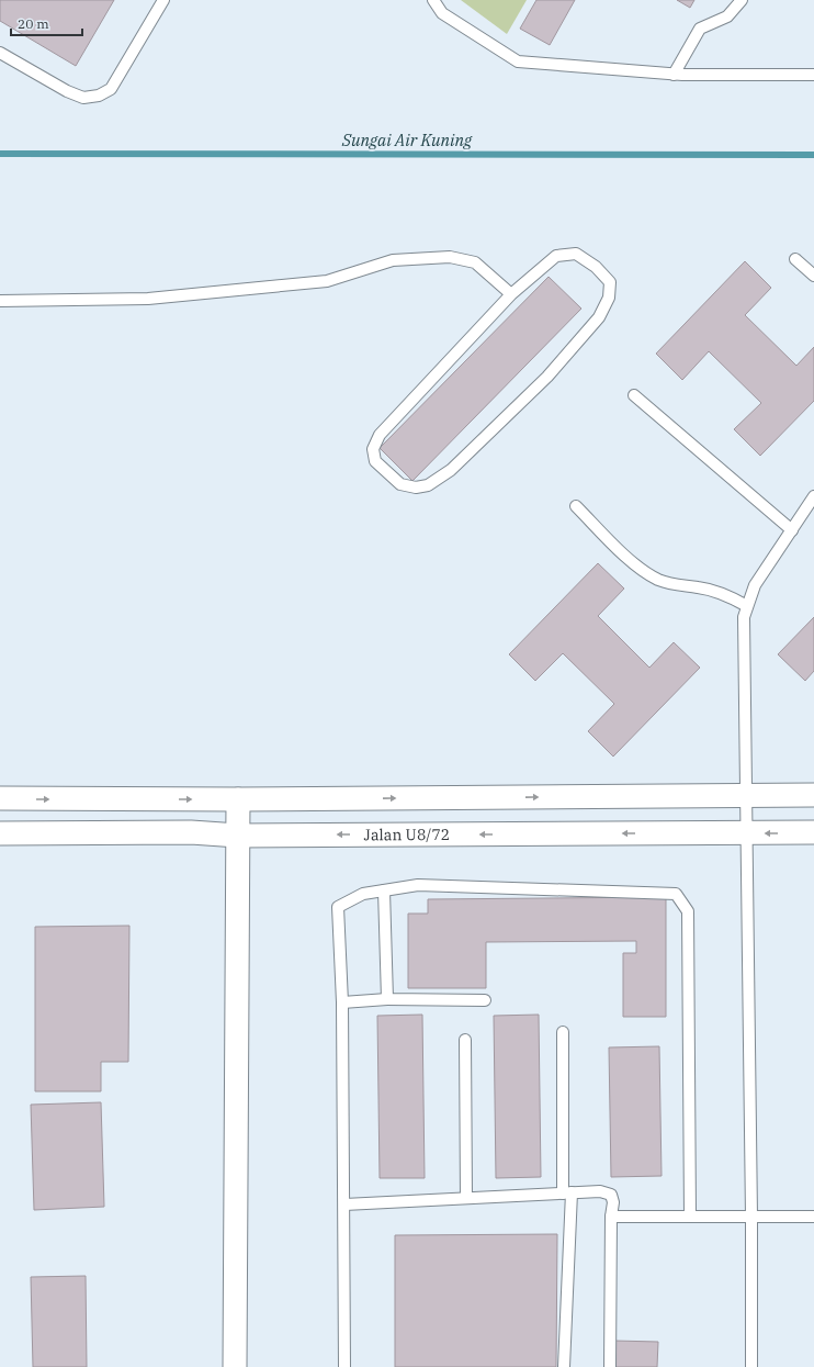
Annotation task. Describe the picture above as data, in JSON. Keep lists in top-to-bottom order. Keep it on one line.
{"streets":{"street":["Jalan U8/72"]},"water":["Sungai Air Kuning"],"scale_bar":"20 m"}
